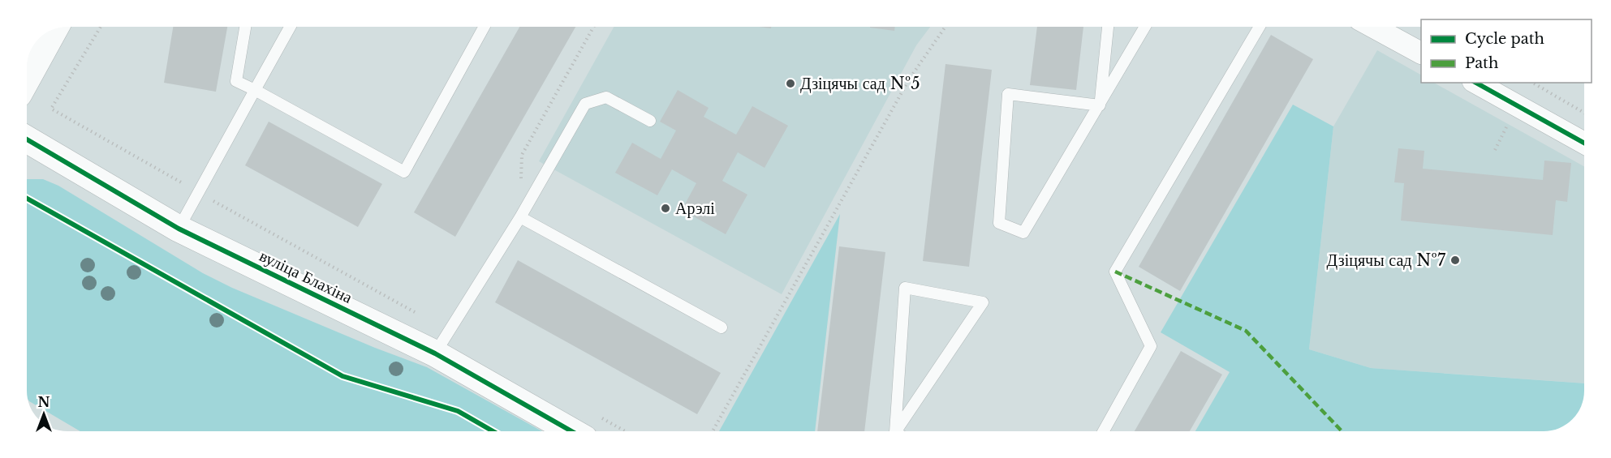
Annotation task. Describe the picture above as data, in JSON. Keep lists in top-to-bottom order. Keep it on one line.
{"streets":{"street":["вуліца Блахіна"]},"places":["Дзіцячы сад №5","Арэлі","Дзіцячы сад №7"],"legend":["Cycle path","Path"],"north":"top"}
